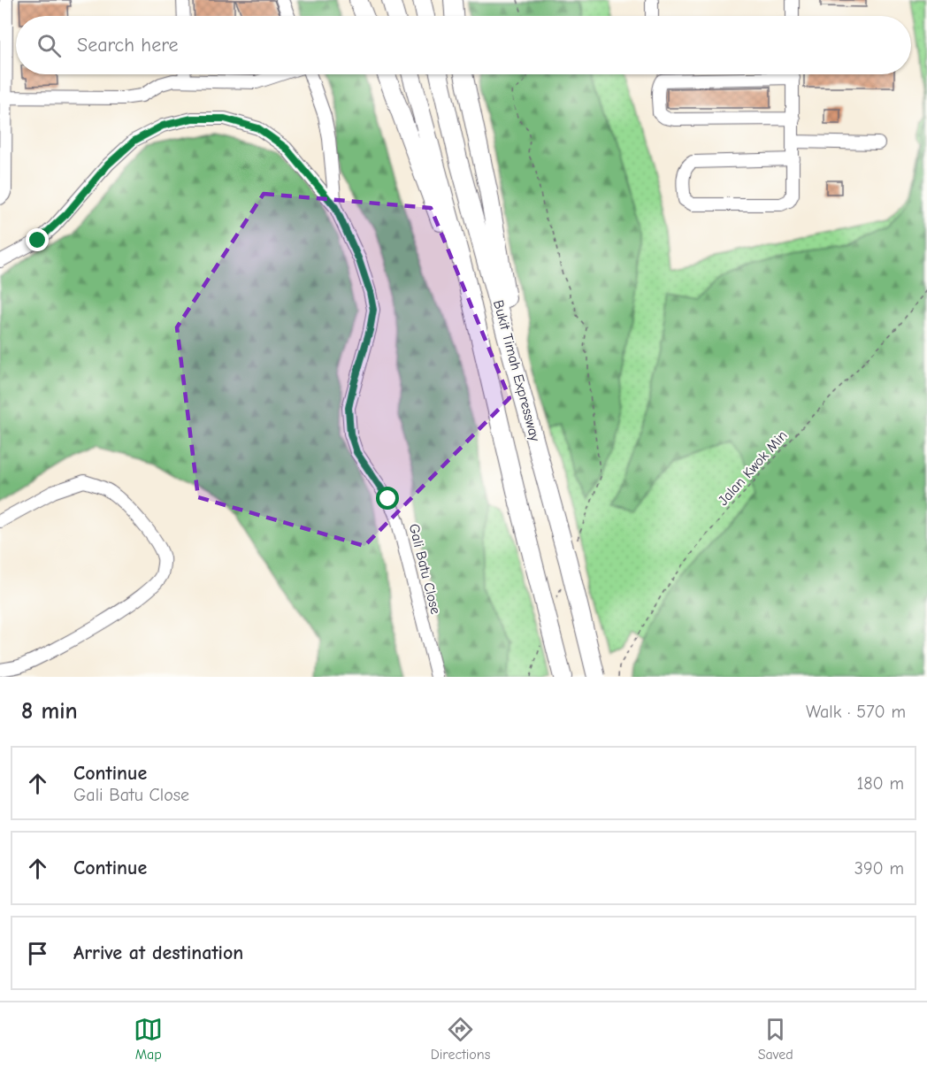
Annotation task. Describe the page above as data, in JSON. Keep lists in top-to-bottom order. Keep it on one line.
{"streets":{"highway":["Bukit Timah Expressway"],"street":["Gali Batu Close"],"path":["Jalan Kwok Min"]},"page":{"search":"Search here","heading":["8 min","Walk · 570 m"],"list":[["Continue","Gali Batu Close","180 m"],["Continue","390 m"],"Arrive at destination"],"nav":["Map","Directions","Saved"]}}
